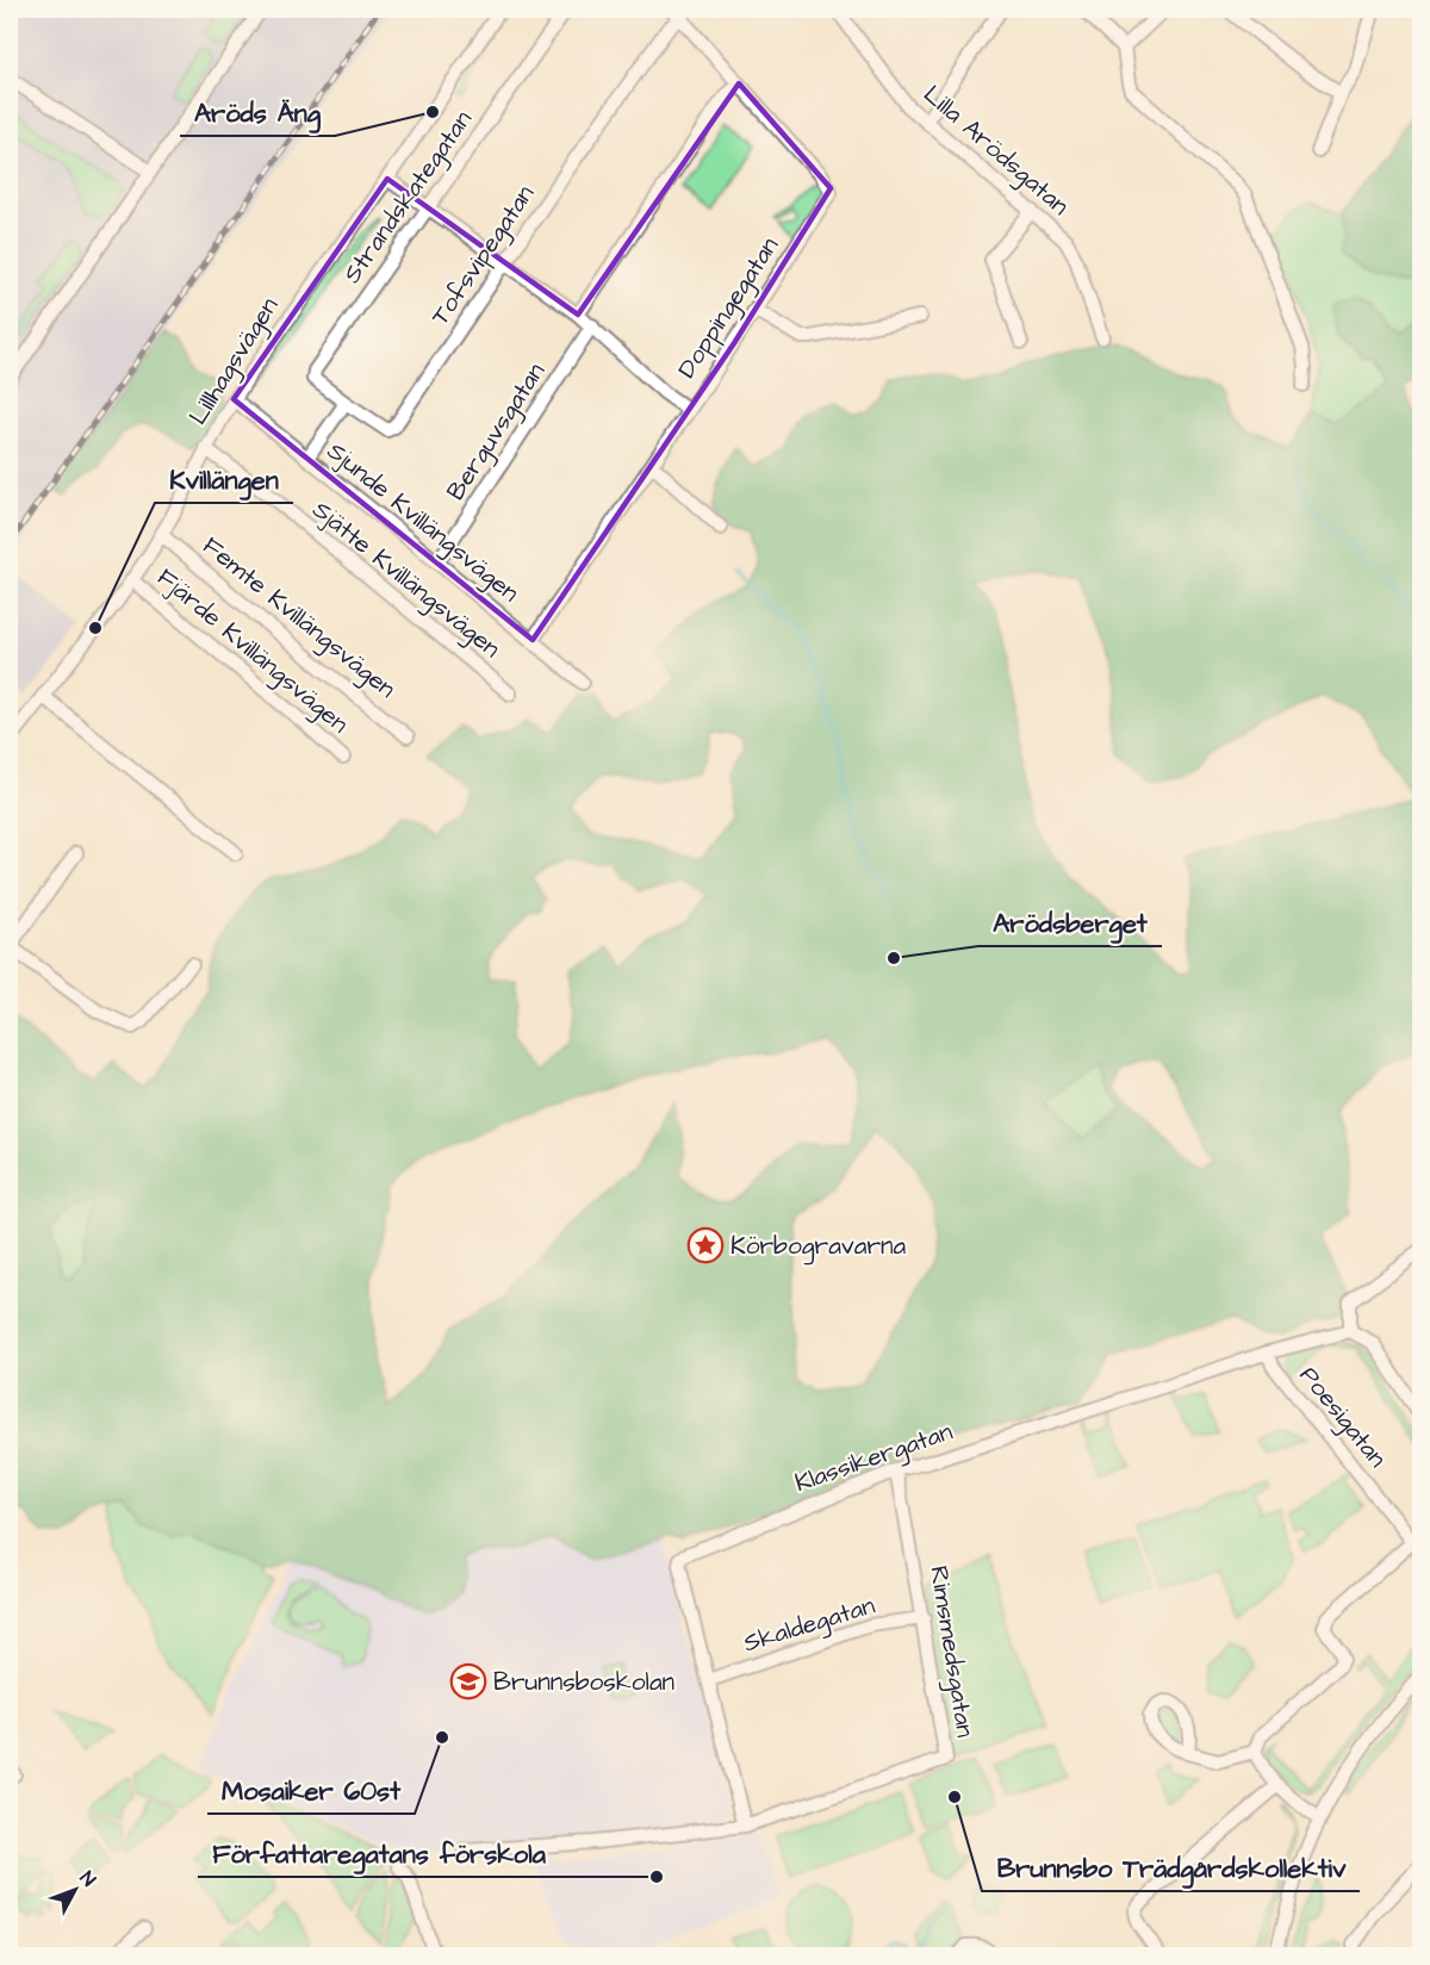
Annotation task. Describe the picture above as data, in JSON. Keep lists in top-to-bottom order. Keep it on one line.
{"streets":{"street":["Lilla Arödsgatan","Strandskategatan","Tofsvipegatan","Doppingegatan","Lillhagsvägen","Berguvsgatan","Sjunde Kvillängsvägen","Sjätte Kvillängsvägen","Femte Kvillängsvägen","Fjärde Kvillängsvägen","Poesigatan","Klassikergatan","Skaldegatan","Rimsmedsgatan"]},"crossings":[["Strandskategatan","Tofsvipegatan"],["Tofsvipegatan","Doppingegatan"],["Doppingegatan","Sjunde Kvillängsvägen"],["Lillhagsvägen","Sjunde Kvillängsvägen"],["Lillhagsvägen","Sjätte Kvillängsvägen"],["Lillhagsvägen","Femte Kvillängsvägen"],["Lillhagsvägen","Fjärde Kvillängsvägen"],["Berguvsgatan","Sjunde Kvillängsvägen"],["Poesigatan","Klassikergatan"],["Klassikergatan","Skaldegatan"],["Klassikergatan","Rimsmedsgatan"],["Skaldegatan","Rimsmedsgatan"]],"places":{"other":["Aröds Äng","Kvillängen","Arödsberget","Mosaiker 60st","Brunnsbo Trädgårdskollektiv","Författaregatans förskola"],"place":["Körbogravarna"],"school or university":["Brunnsboskolan"]},"north":"top right"}
